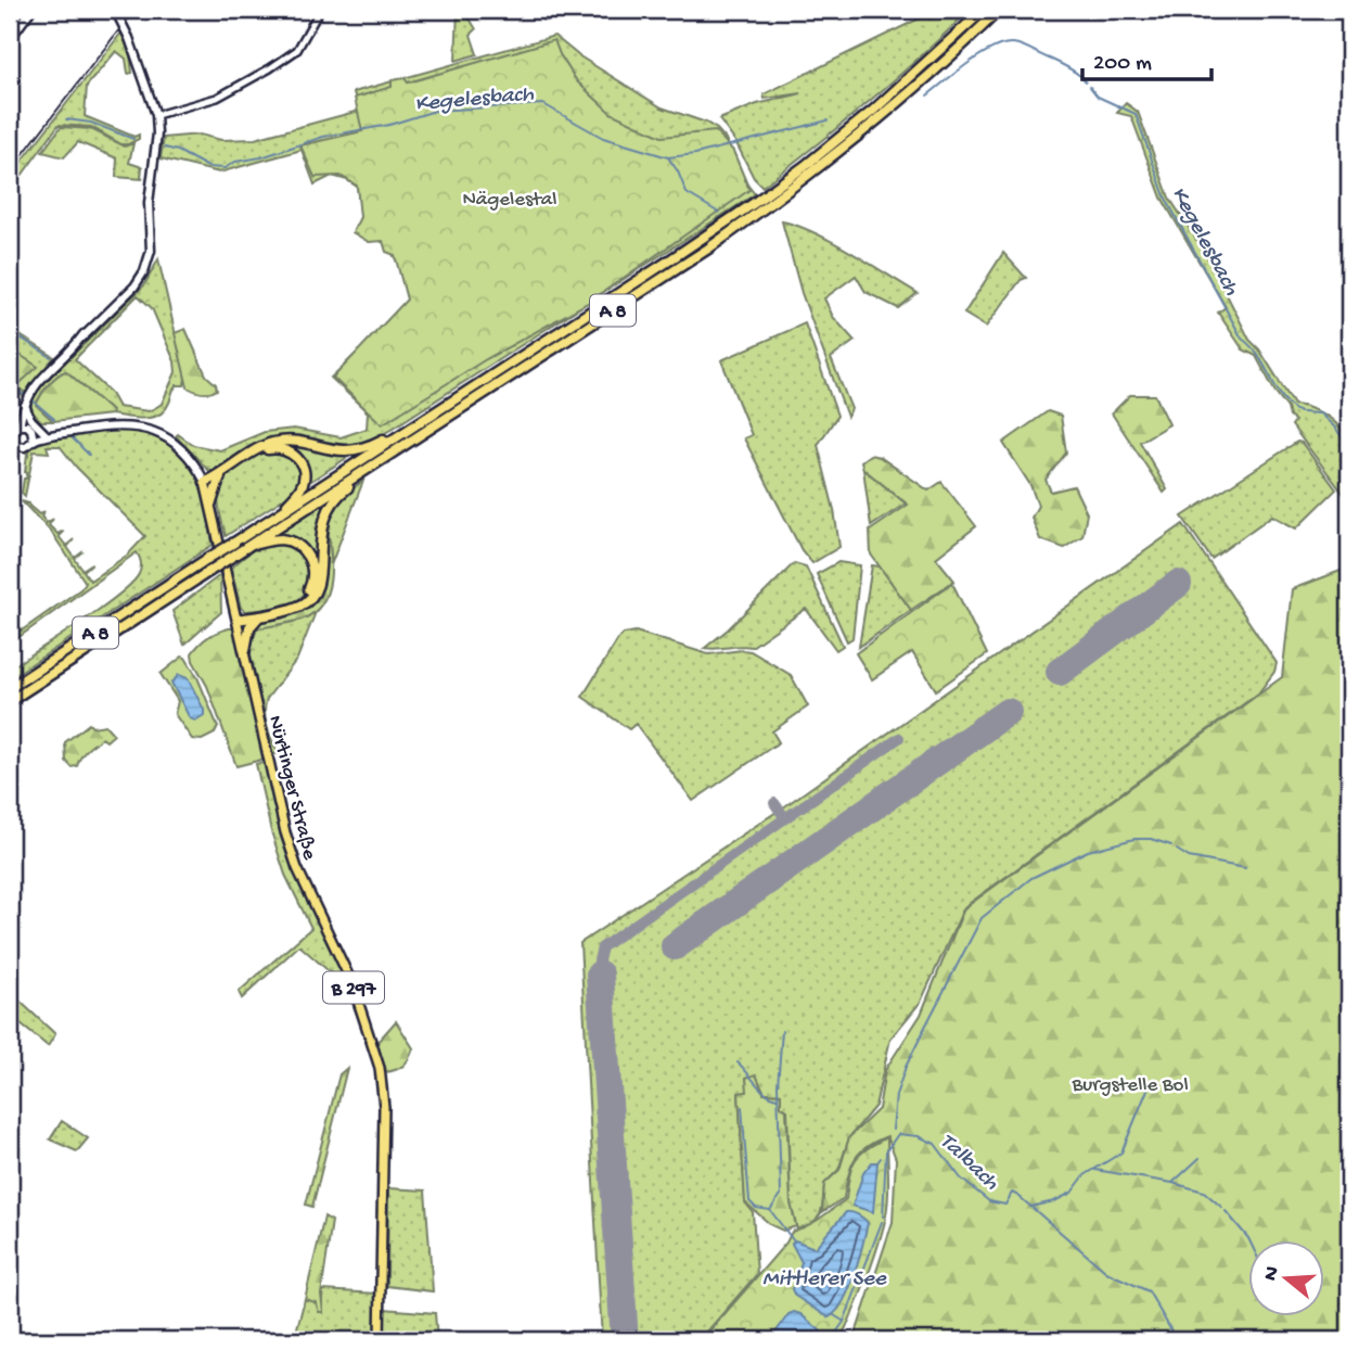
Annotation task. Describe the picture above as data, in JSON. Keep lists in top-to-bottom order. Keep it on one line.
{"streets":{"highway":["A 8"],"main road":["Nürtinger Straße","B 297"]},"water":["Kegelesbach","Talbach","Mittlerer See"],"parks":["Nägelestal","Burgstelle Bol"],"scale_bar":"200 m","north":"left"}
